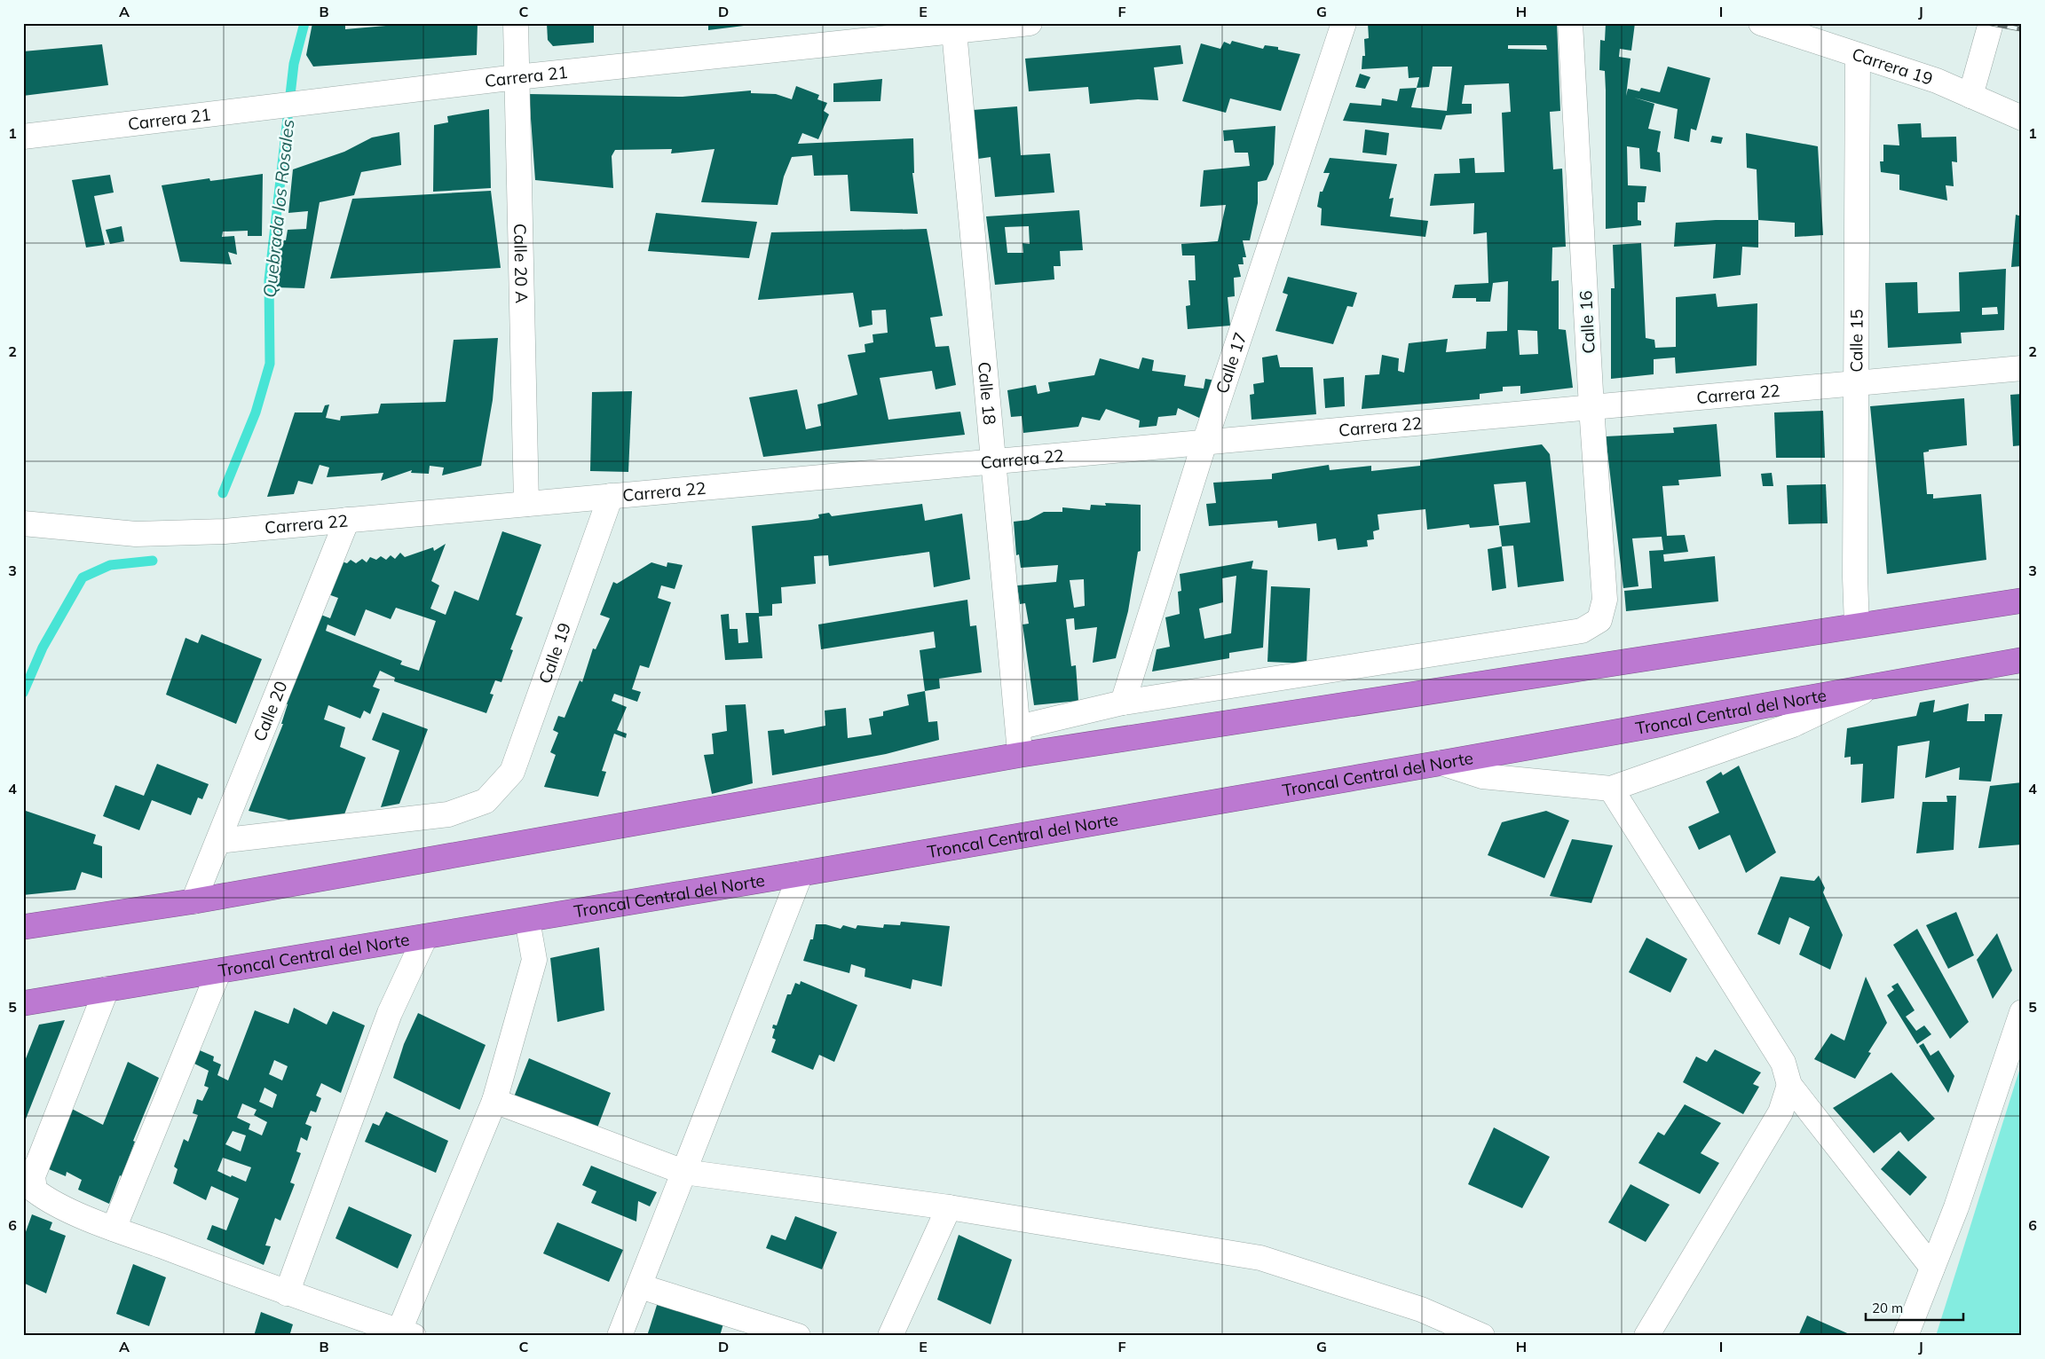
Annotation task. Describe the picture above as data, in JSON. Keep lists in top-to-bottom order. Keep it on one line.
{"streets":{"highway":["Troncal Central del Norte"],"street":["Carrera 19","Carrera 21","Calle 20 A","Calle 16","Calle 15","Calle 17","Calle 18","Carrera 22","Calle 19","Calle 20"]},"crossings":[["Carrera 19","Calle 15"],["Carrera 21","Calle 20 A"],["Carrera 21","Calle 18"],["Calle 20 A","Carrera 22"],["Calle 16","Calle 17"],["Calle 16","Carrera 22"],["Calle 15","Carrera 22"],["Calle 17","Carrera 22"],["Calle 18","Carrera 22"],["Carrera 22","Calle 19"],["Carrera 22","Calle 20"],["Calle 19","Calle 20"]],"water":["Quebrada los Rosales"],"scale_bar":"20 m","grid":{"columns":["A","B","C","D","E","F","G","H","I","J"],"rows":["1","2","3","4","5","6"]}}
